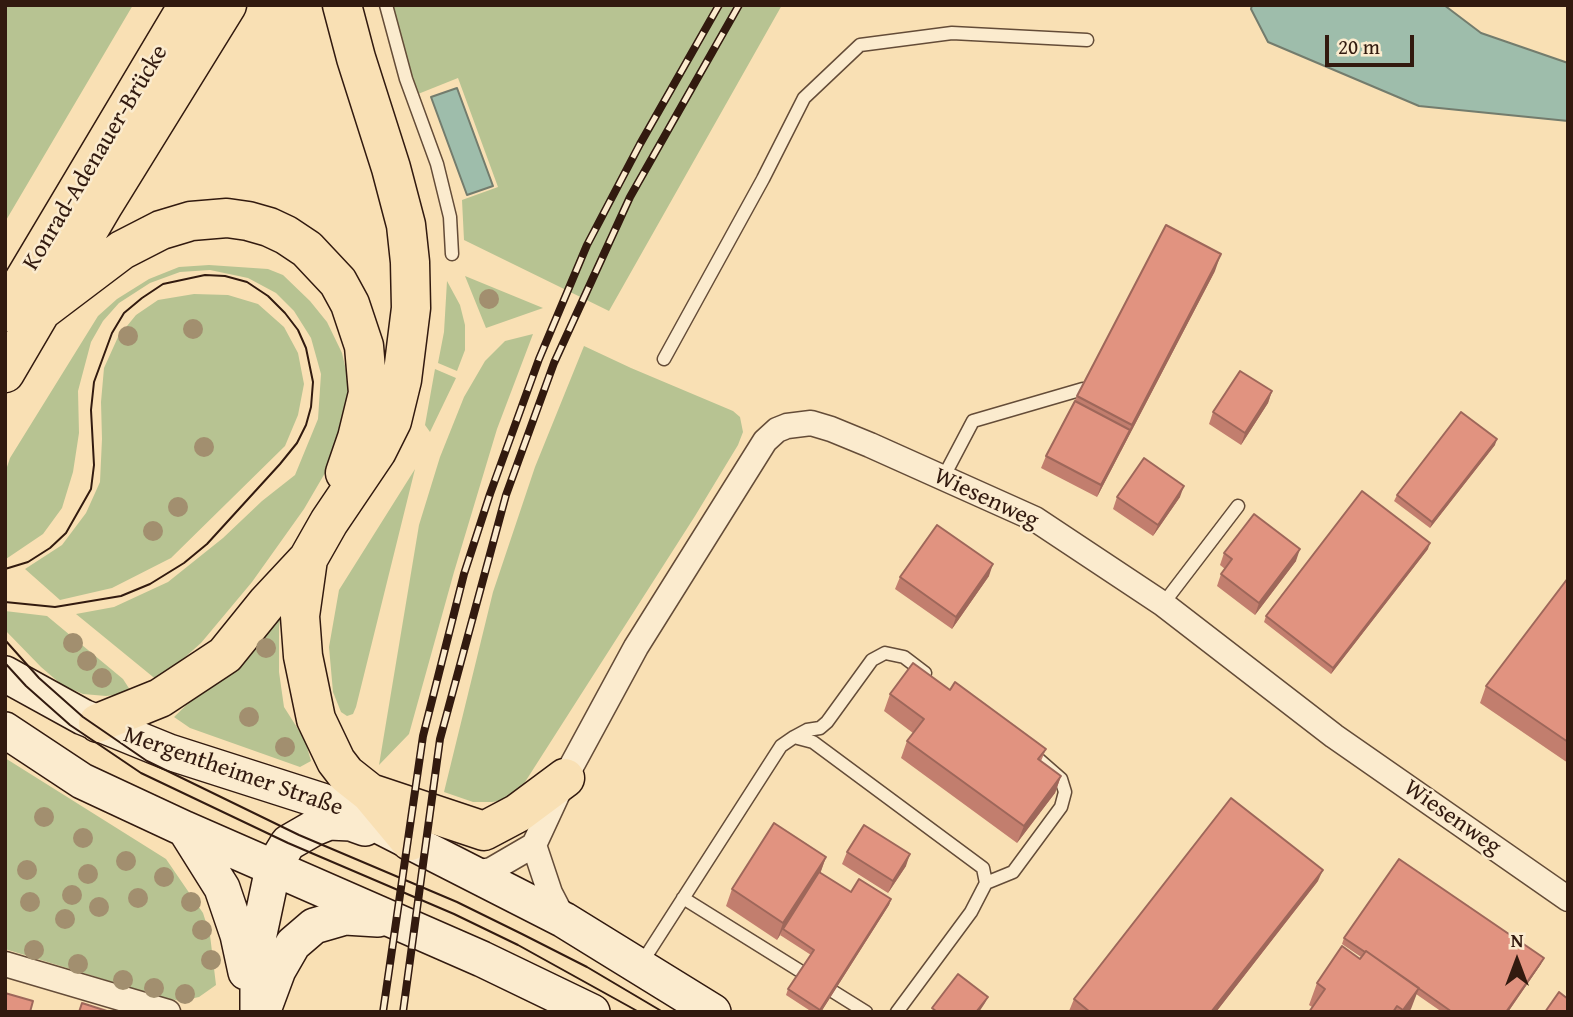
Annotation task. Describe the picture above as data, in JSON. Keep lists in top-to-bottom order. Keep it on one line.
{"streets":{"main road":["Konrad-Adenauer-Brücke","Mergentheimer Straße"],"street":["Wiesenweg"]},"scale_bar":"20 m","north":"top"}
